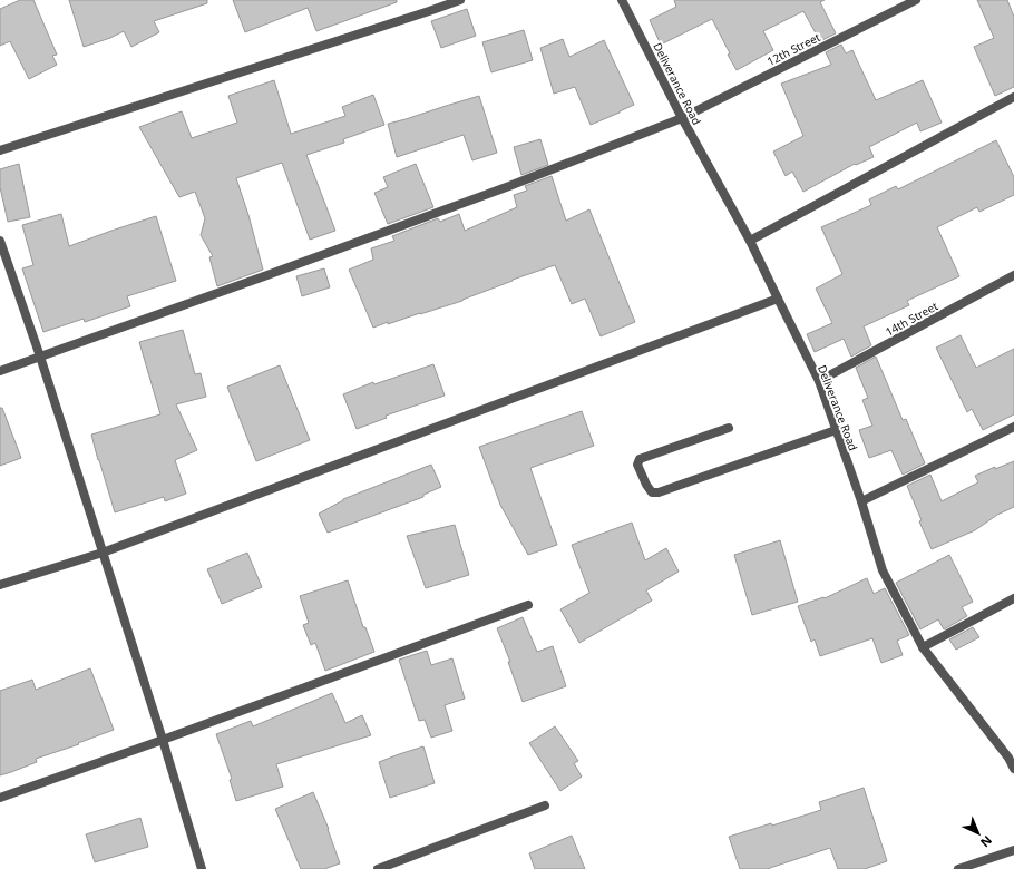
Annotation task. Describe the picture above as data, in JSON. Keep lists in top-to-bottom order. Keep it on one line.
{"streets":{"street":["12th Street","Deliverance Road","14th Street"]},"crossings":[["12th Street","Deliverance Road"],["Deliverance Road","14th Street"]],"north":"bottom right"}
